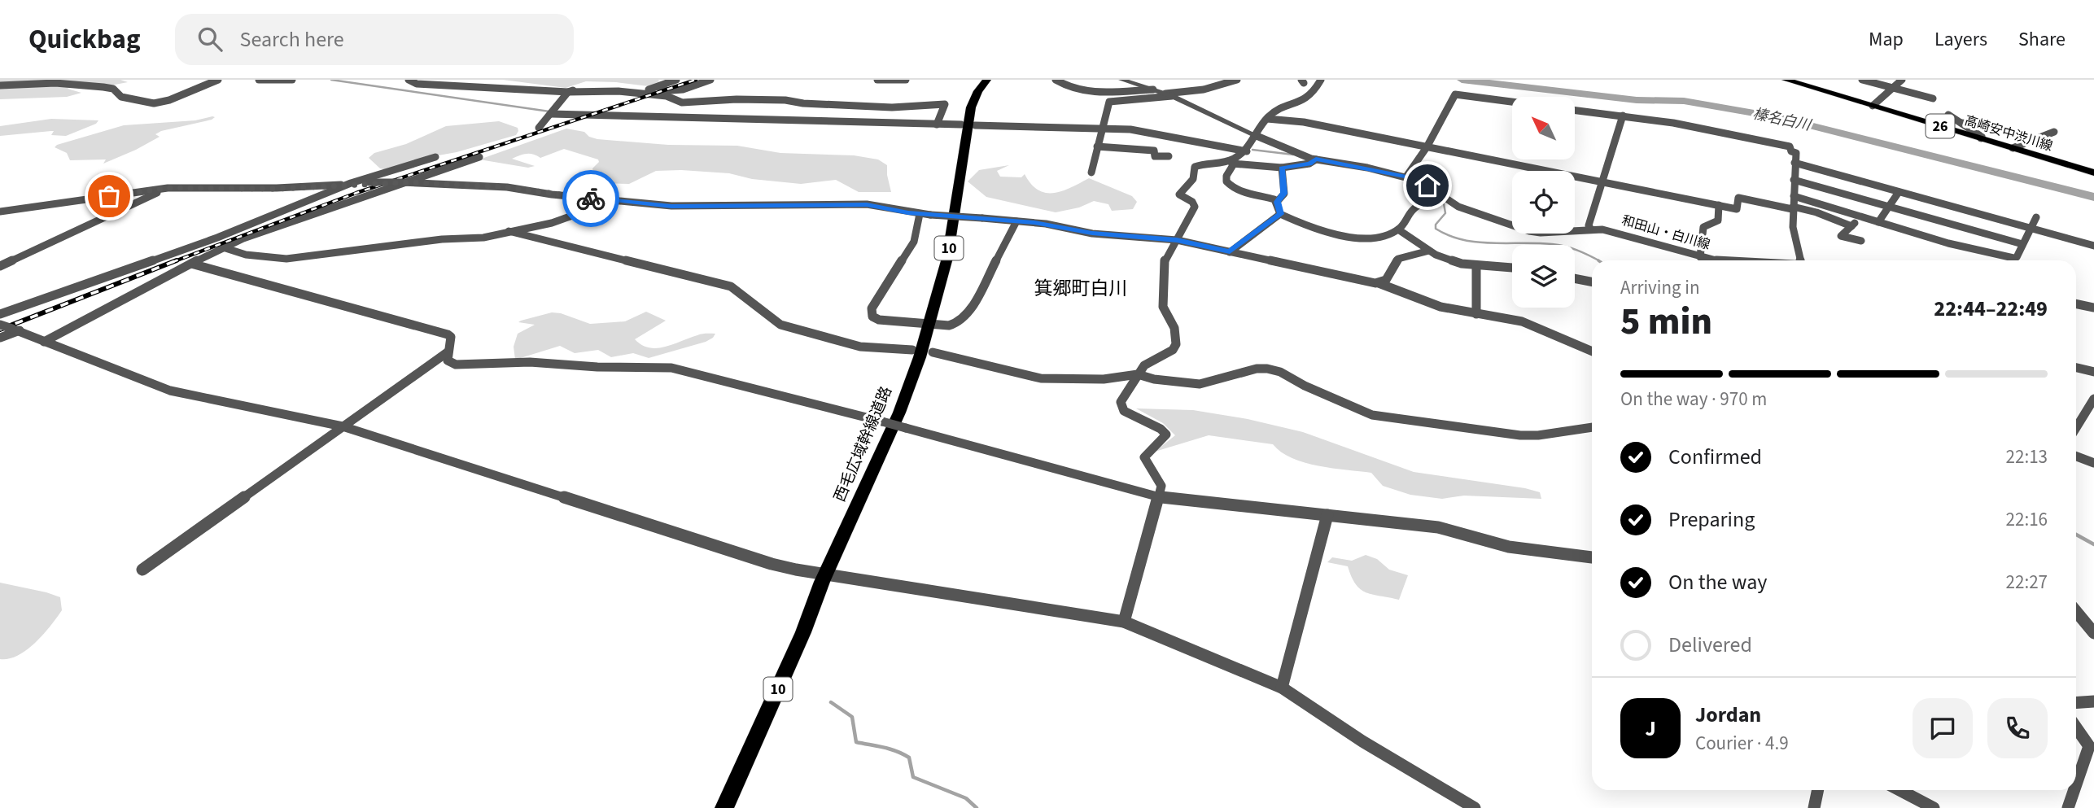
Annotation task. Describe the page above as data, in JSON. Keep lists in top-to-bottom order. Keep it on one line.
{"streets":{"main road":["26","高崎安中渋川線","10","西毛広域幹線道路"],"street":["和田山・白川線"]},"districts":["箕郷町白川"],"water":["榛名白川"],"north":"top left","page":{"header":"Quickbag","search":"Search here","nav":["Map","Layers","Share"],"heading":["5 min","Arriving in","22:44–22:49"],"panel":["Jordan","Courier · 4.9"],"bar":"On the way · 970 m","list":[["Confirmed","22:13"],["Preparing","22:16"],["On the way","22:27"],"Delivered"],"round":"J"}}
